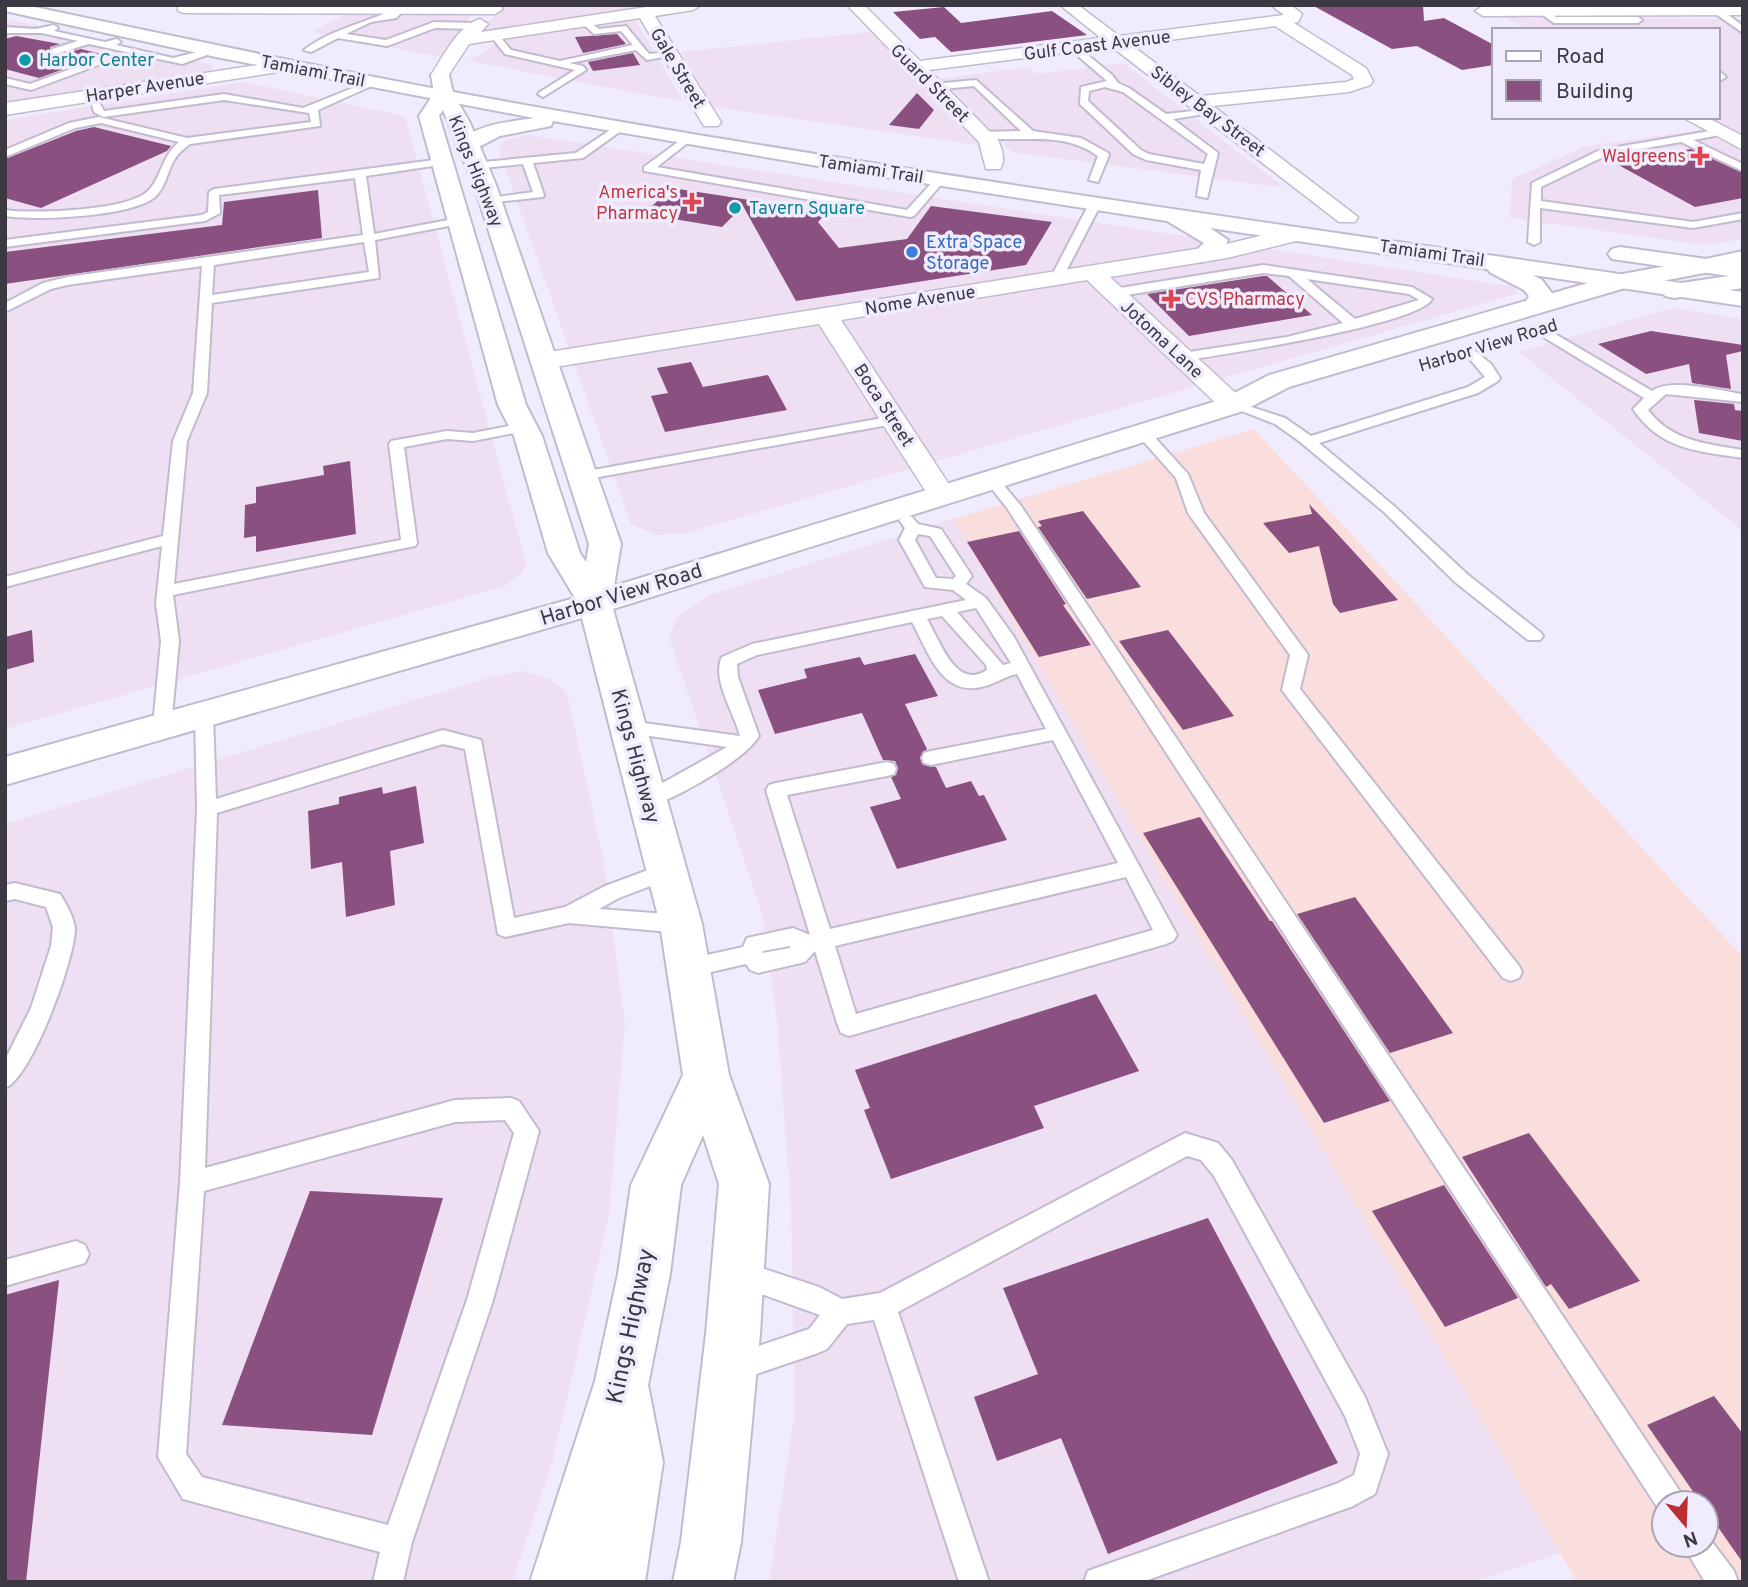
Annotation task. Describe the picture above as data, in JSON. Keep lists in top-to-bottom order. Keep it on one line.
{"streets":{"main road":["Tamiami Trail","Kings Highway","Harbor View Road"],"street":["Gulf Coast Avenue","Gale Street","Guard Street","Harper Avenue","Sibley Bay Street","Nome Avenue","Jotoma Lane","Boca Street"]},"crossings":[["Gulf Coast Avenue","Guard Street"],["Gulf Coast Avenue","Sibley Bay Street"],["Gale Street","Tamiami Trail"],["Tamiami Trail","Harper Avenue"],["Tamiami Trail","Sibley Bay Street"],["Tamiami Trail","Kings Highway"],["Tamiami Trail","Nome Avenue"],["Tamiami Trail","Harbor View Road"],["Kings Highway","Nome Avenue"],["Kings Highway","Harbor View Road"],["Nome Avenue","Jotoma Lane"],["Nome Avenue","Boca Street"],["Jotoma Lane","Harbor View Road"],["Harbor View Road","Boca Street"]],"places":{"other":["Harbor Center","Tavern Square","Extra Space Storage"],"health":["Walgreens","America's Pharmacy","CVS Pharmacy"]},"legend":["Road","Building"],"north":"bottom"}
